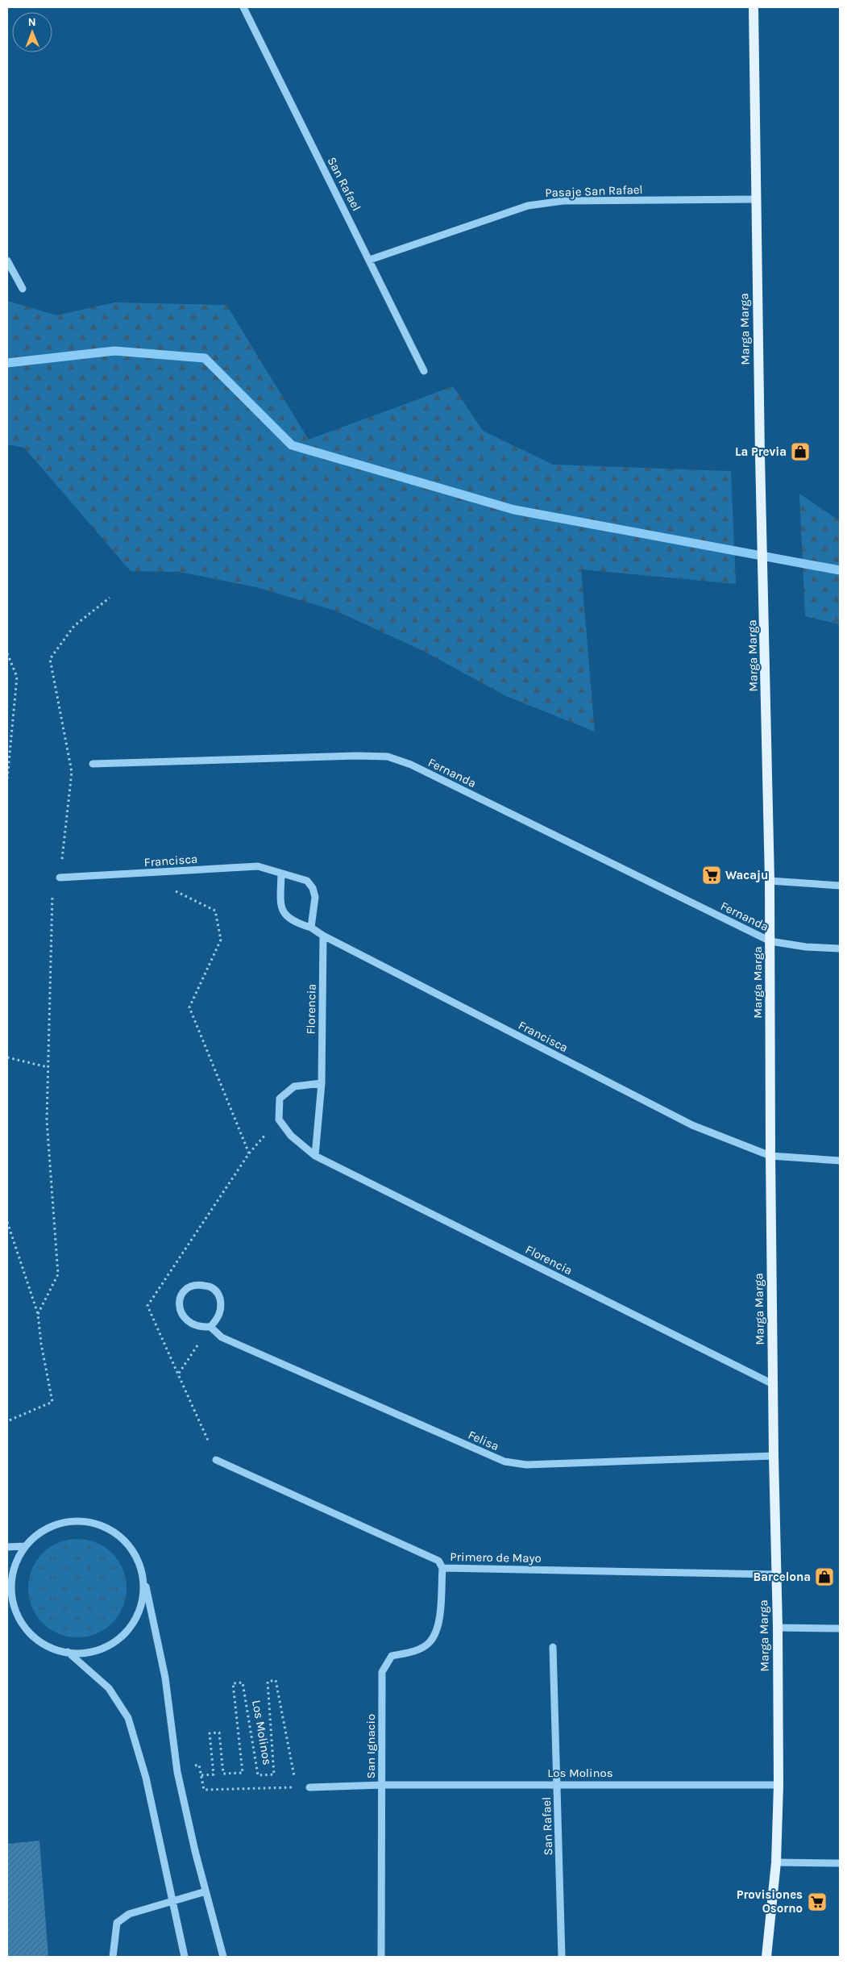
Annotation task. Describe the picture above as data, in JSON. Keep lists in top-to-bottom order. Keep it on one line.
{"streets":{"main road":["Marga Marga"],"street":["San Rafael","Pasaje San Rafael","Fernanda","Francisca","Florencia","Felisa","Primero de Mayo","Los Molinos","San Ignacio"]},"crossings":[["San Rafael","Pasaje San Rafael"],["San Rafael","Los Molinos"],["Pasaje San Rafael","Marga Marga"],["Marga Marga","Fernanda"],["Marga Marga","Francisca"],["Marga Marga","Florencia"],["Marga Marga","Felisa"],["Marga Marga","Primero de Mayo"],["Marga Marga","Los Molinos"],["Francisca","Florencia"],["Primero de Mayo","San Ignacio"],["Los Molinos","San Ignacio"]],"places":{"shop":["La Previa","Barcelona"],"supermarket":["Wacaju","Provisiones Osorno"]},"north":"top"}
